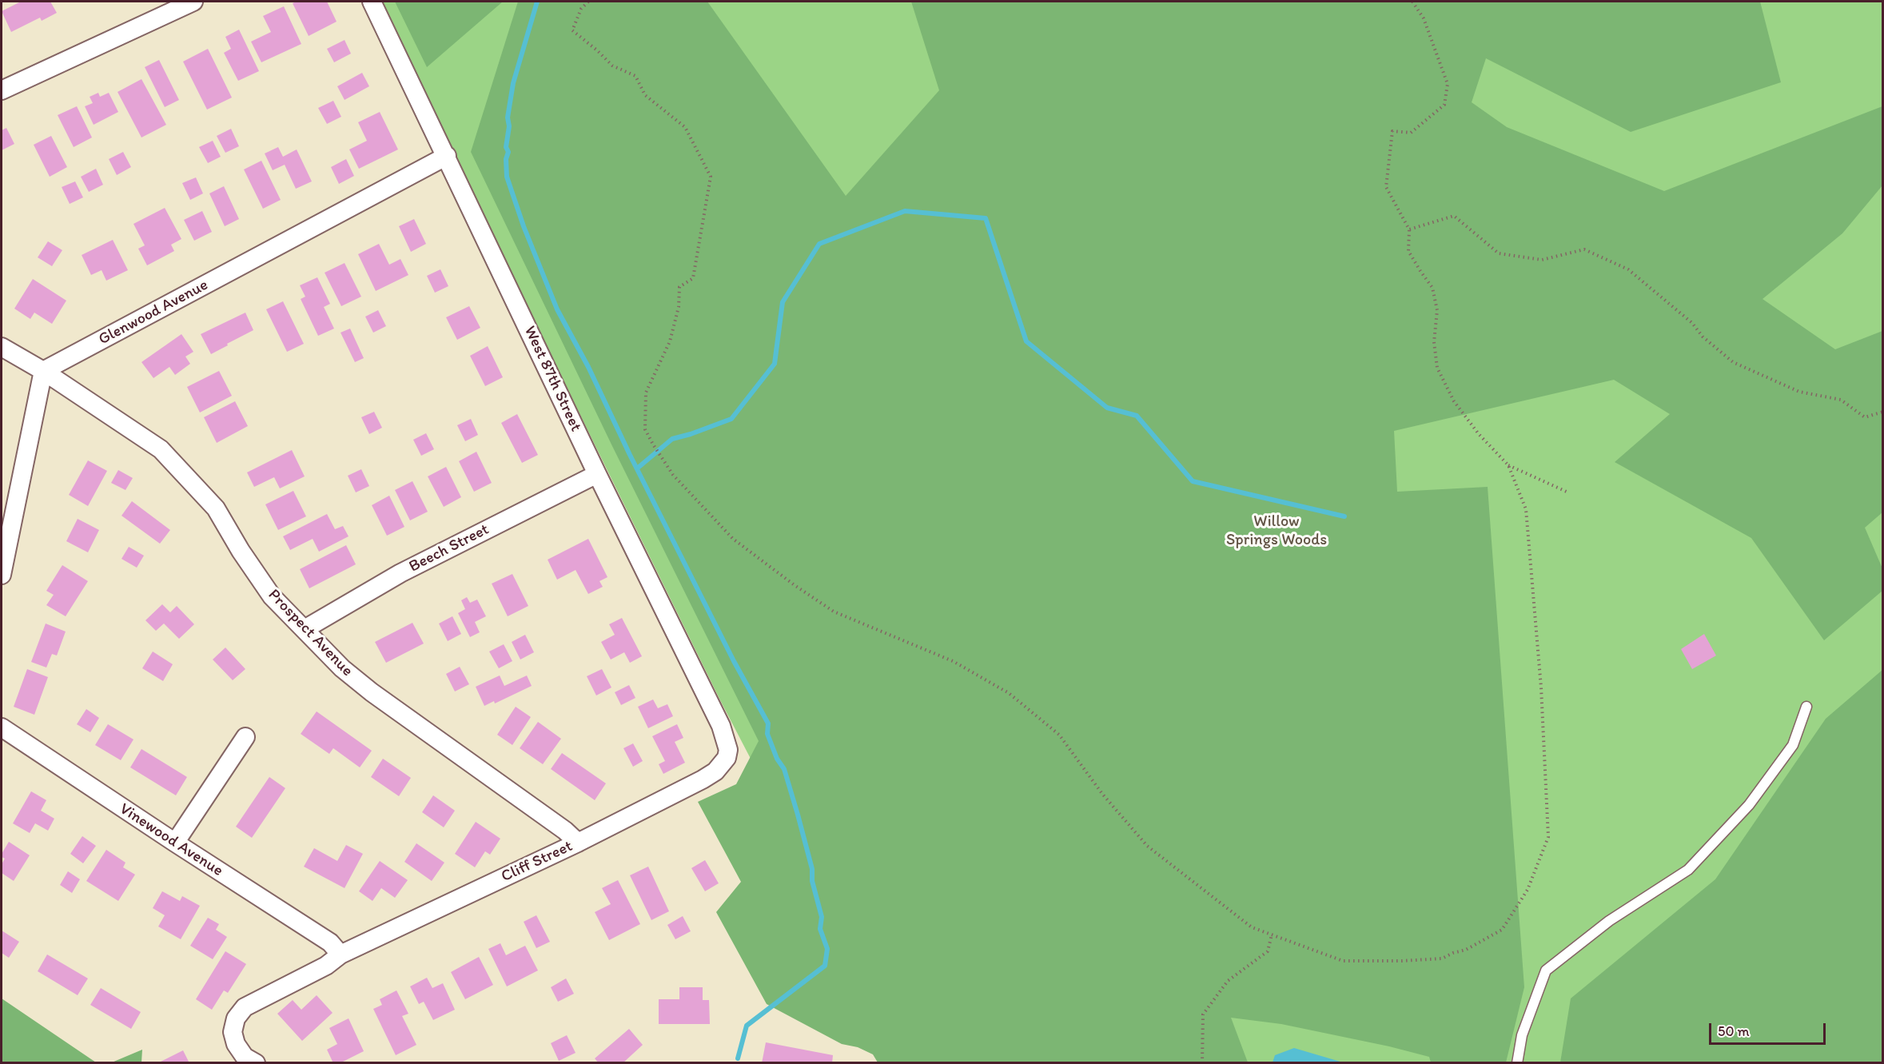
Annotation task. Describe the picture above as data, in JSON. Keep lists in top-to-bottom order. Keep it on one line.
{"streets":{"street":["Glenwood Avenue","West 87th Street","Beech Street","Prospect Avenue","Vinewood Avenue","Cliff Street"]},"crossings":[["Glenwood Avenue","West 87th Street"],["Glenwood Avenue","Prospect Avenue"],["West 87th Street","Beech Street"],["West 87th Street","Cliff Street"],["Beech Street","Prospect Avenue"],["Prospect Avenue","Cliff Street"],["Vinewood Avenue","Cliff Street"]],"parks":["Willow Springs Woods"],"scale_bar":"50 m"}
